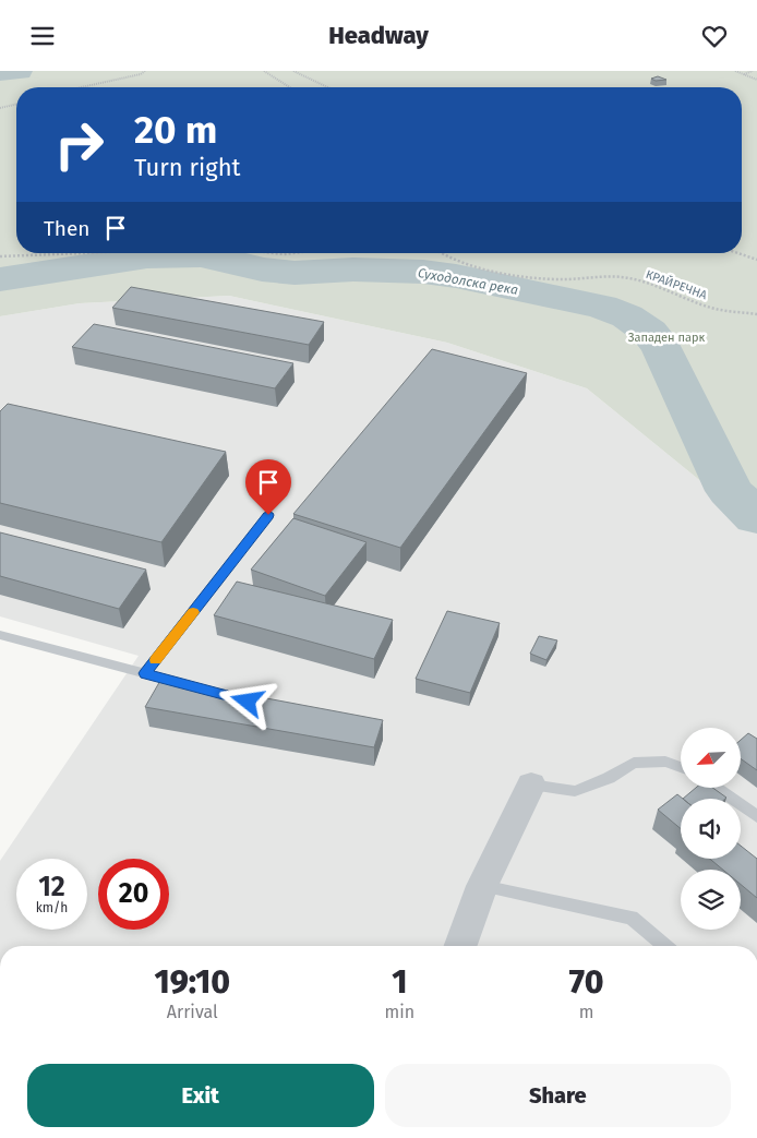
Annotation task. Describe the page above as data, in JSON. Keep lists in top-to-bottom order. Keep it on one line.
{"streets":{"path":["КРАЙРЕЧНА"]},"water":["Суходолска река"],"parks":["Западен парк"],"north":"bottom left","page":{"header":"Headway","turn":["20 m","Turn right"],"then":"Then","speed":"12 km/h","limit":"20","eta":["19:10","Arrival","1","min","70","m"],"buttons":["Exit","Share"]}}
